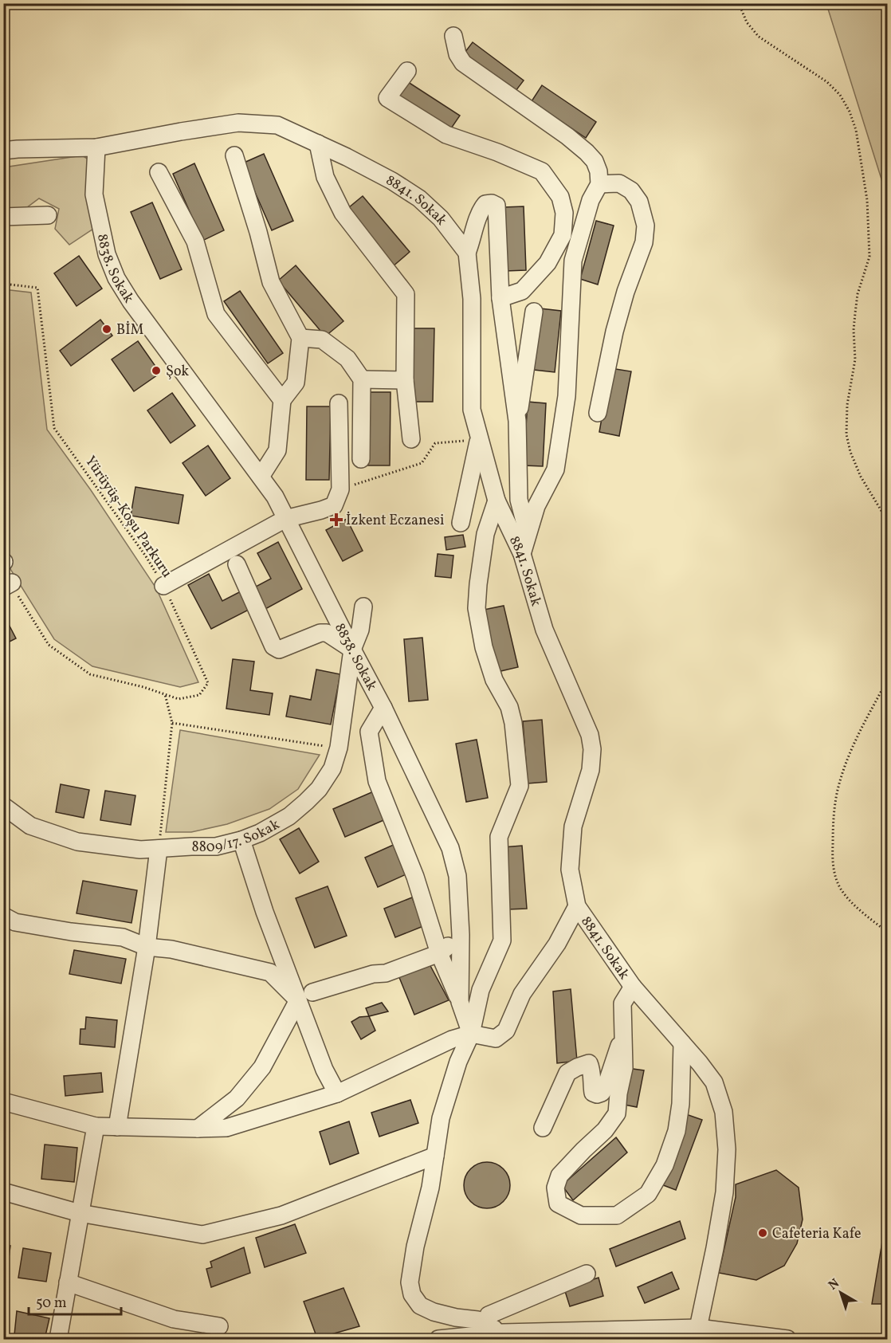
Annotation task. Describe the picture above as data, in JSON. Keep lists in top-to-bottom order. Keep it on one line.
{"streets":{"street":["8841. Sokak","8838. Sokak","8809/17. Sokak"],"path":["Yürüyüş-Koşu Parkuru"]},"crossings":[["8841. Sokak","8838. Sokak"],["8838. Sokak","8809/17. Sokak"]],"places":{"other":["BİM","Şok","Cafeteria Kafe"],"health":["İzkent Eczanesi"]},"scale_bar":"50 m","north":"top left"}
